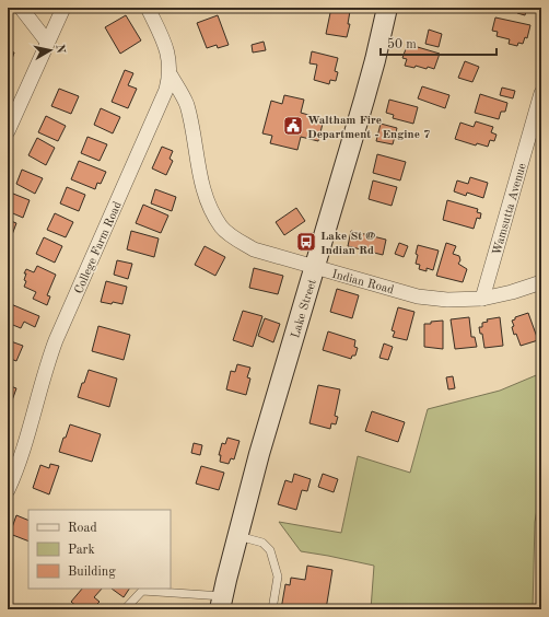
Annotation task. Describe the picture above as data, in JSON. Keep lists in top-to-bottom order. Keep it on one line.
{"streets":{"street":["Wamsutta Avenue","College Farm Road","Indian Road","Lake Street"]},"crossings":[["Wamsutta Avenue","Indian Road"],["College Farm Road","Indian Road"],["Indian Road","Lake Street"]],"places":{"public building":["Waltham Fire Department - Engine 7"],"bus stop":["Lake St @ Indian Rd"]},"legend":["Road","Park","Building"],"scale_bar":"50 m","north":"right"}
